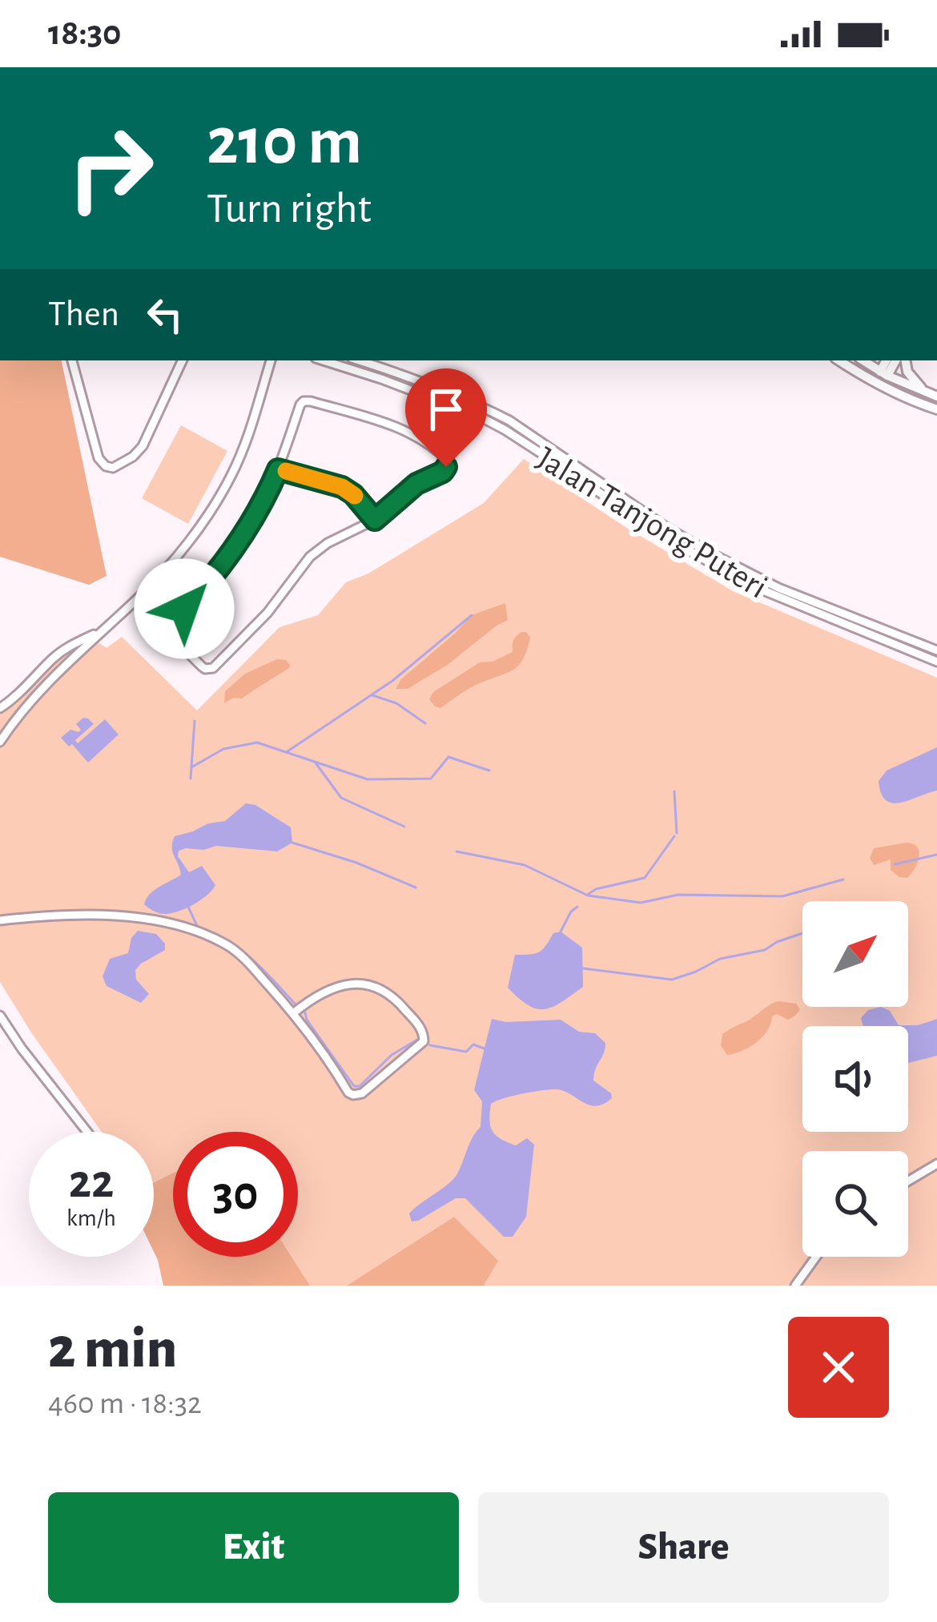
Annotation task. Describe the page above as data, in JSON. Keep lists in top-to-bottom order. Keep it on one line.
{"streets":{"street":["Jalan Tanjong Puteri"]},"north":"top right","page":{"status":"18:30","turn":["210 m","Turn right"],"then":"Then","speed":"22 km/h","limit":"30","heading":["2 min","460 m · 18:32"],"buttons":["Exit","Share"]}}
